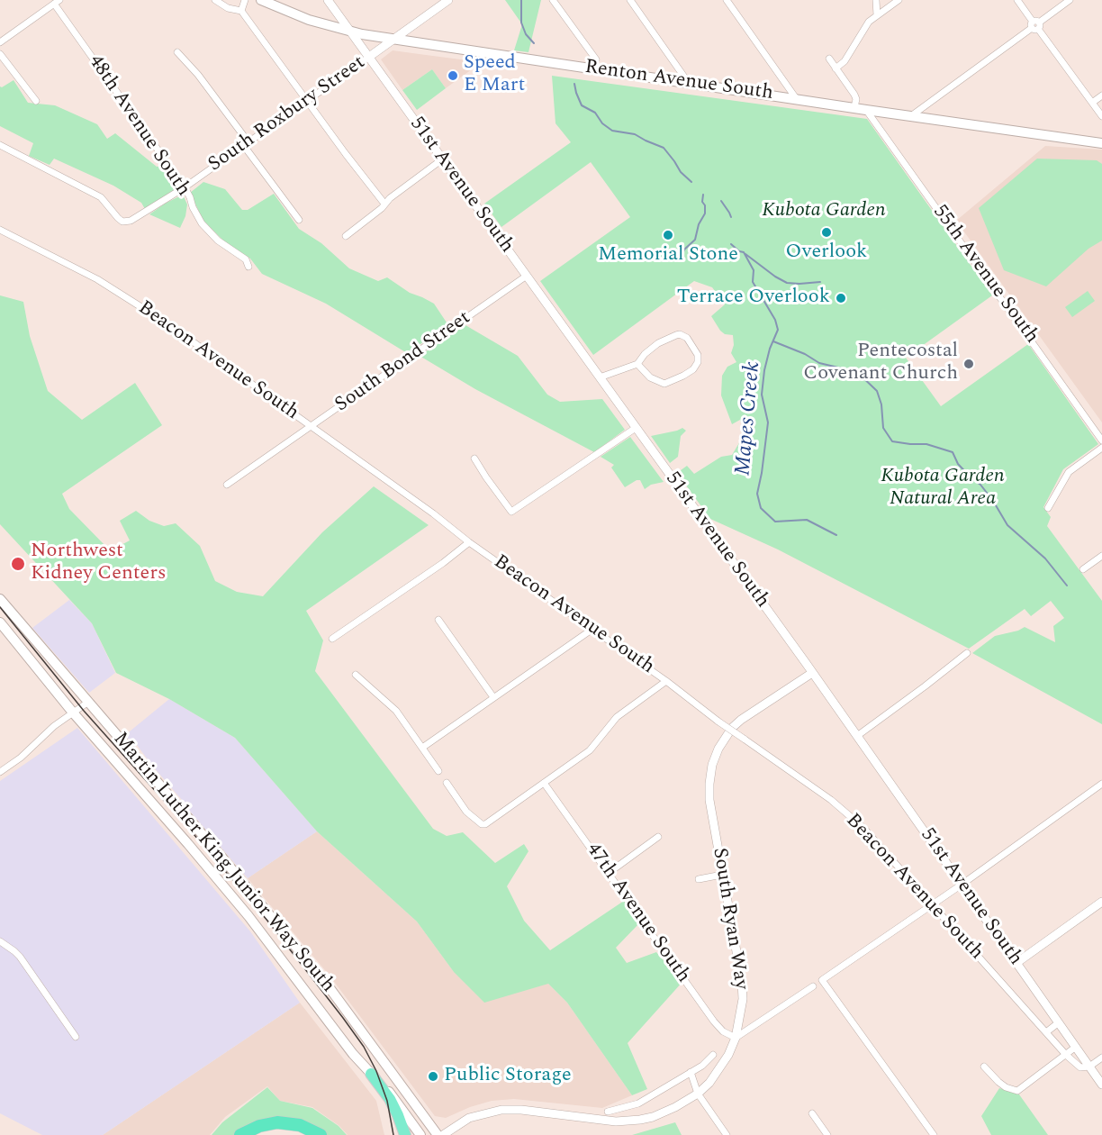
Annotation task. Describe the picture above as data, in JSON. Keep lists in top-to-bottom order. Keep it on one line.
{"streets":{"main road":["Renton Avenue South","Martin Luther King Junior Way South"],"street":["South Roxbury Street","48th Avenue South","51st Avenue South","55th Avenue South","Beacon Avenue South","South Bond Street","47th Avenue South","South Ryan Way"]},"crossings":[["Renton Avenue South","South Roxbury Street"],["Renton Avenue South","51st Avenue South"],["Renton Avenue South","55th Avenue South"],["South Roxbury Street","48th Avenue South"],["South Roxbury Street","51st Avenue South"],["51st Avenue South","Beacon Avenue South"],["51st Avenue South","South Bond Street"],["51st Avenue South","South Ryan Way"],["Beacon Avenue South","South Bond Street"],["47th Avenue South","South Ryan Way"]],"water":["Mapes Creek"],"parks":["Kubota Garden","Kubota Garden Natural Area"],"places":["Speed E Mart","Overlook","Memorial Stone","Terrace Overlook","Pentecostal Covenant Church","Northwest Kidney Centers","Public Storage"]}
